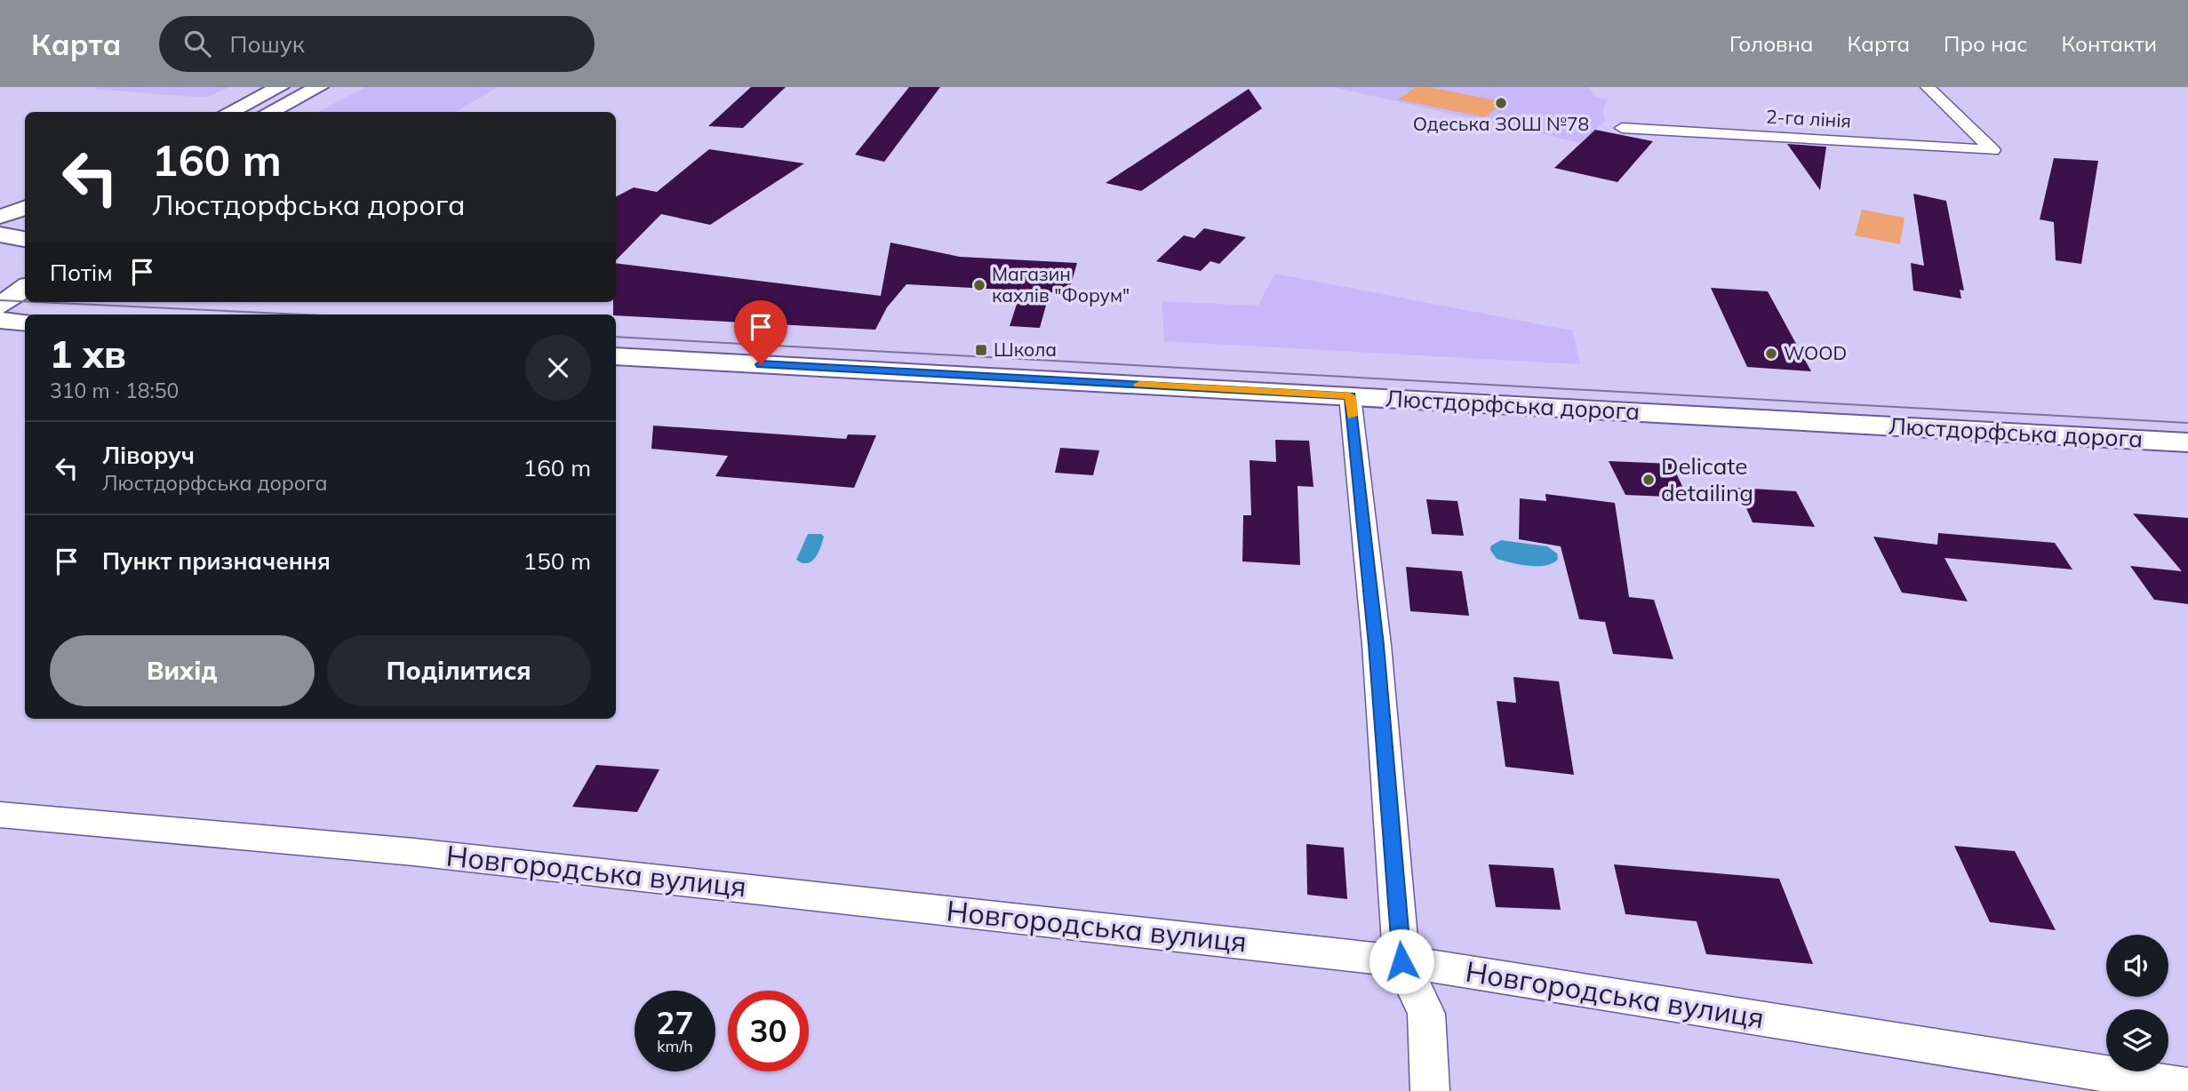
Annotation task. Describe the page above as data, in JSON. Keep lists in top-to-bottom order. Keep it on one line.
{"streets":{"main road":["Люстдорфська дорога"],"street":["2-га лінія","Новгородська вулиця"]},"places":{"other":["Одеська ЗОШ №78","Магазин кахлів \"Форум\"","WOOD","Delicate detailing"],"transit":["Школа"]},"page":{"header":"Карта","search":"Пошук","nav":["Головна","Карта","Про нас","Контакти"],"turn":["160 m","Люстдорфська дорога"],"then":"Потім","heading":["1 хв","310 m · 18:50"],"list":[{"name":"Ліворуч","note":"Люстдорфська дорога","value":"160 m"},{"name":"Пункт призначення","value":"150 m"}],"buttons":["Вихід","Поділитися"],"speed":"27 km/h","limit":"30"}}
